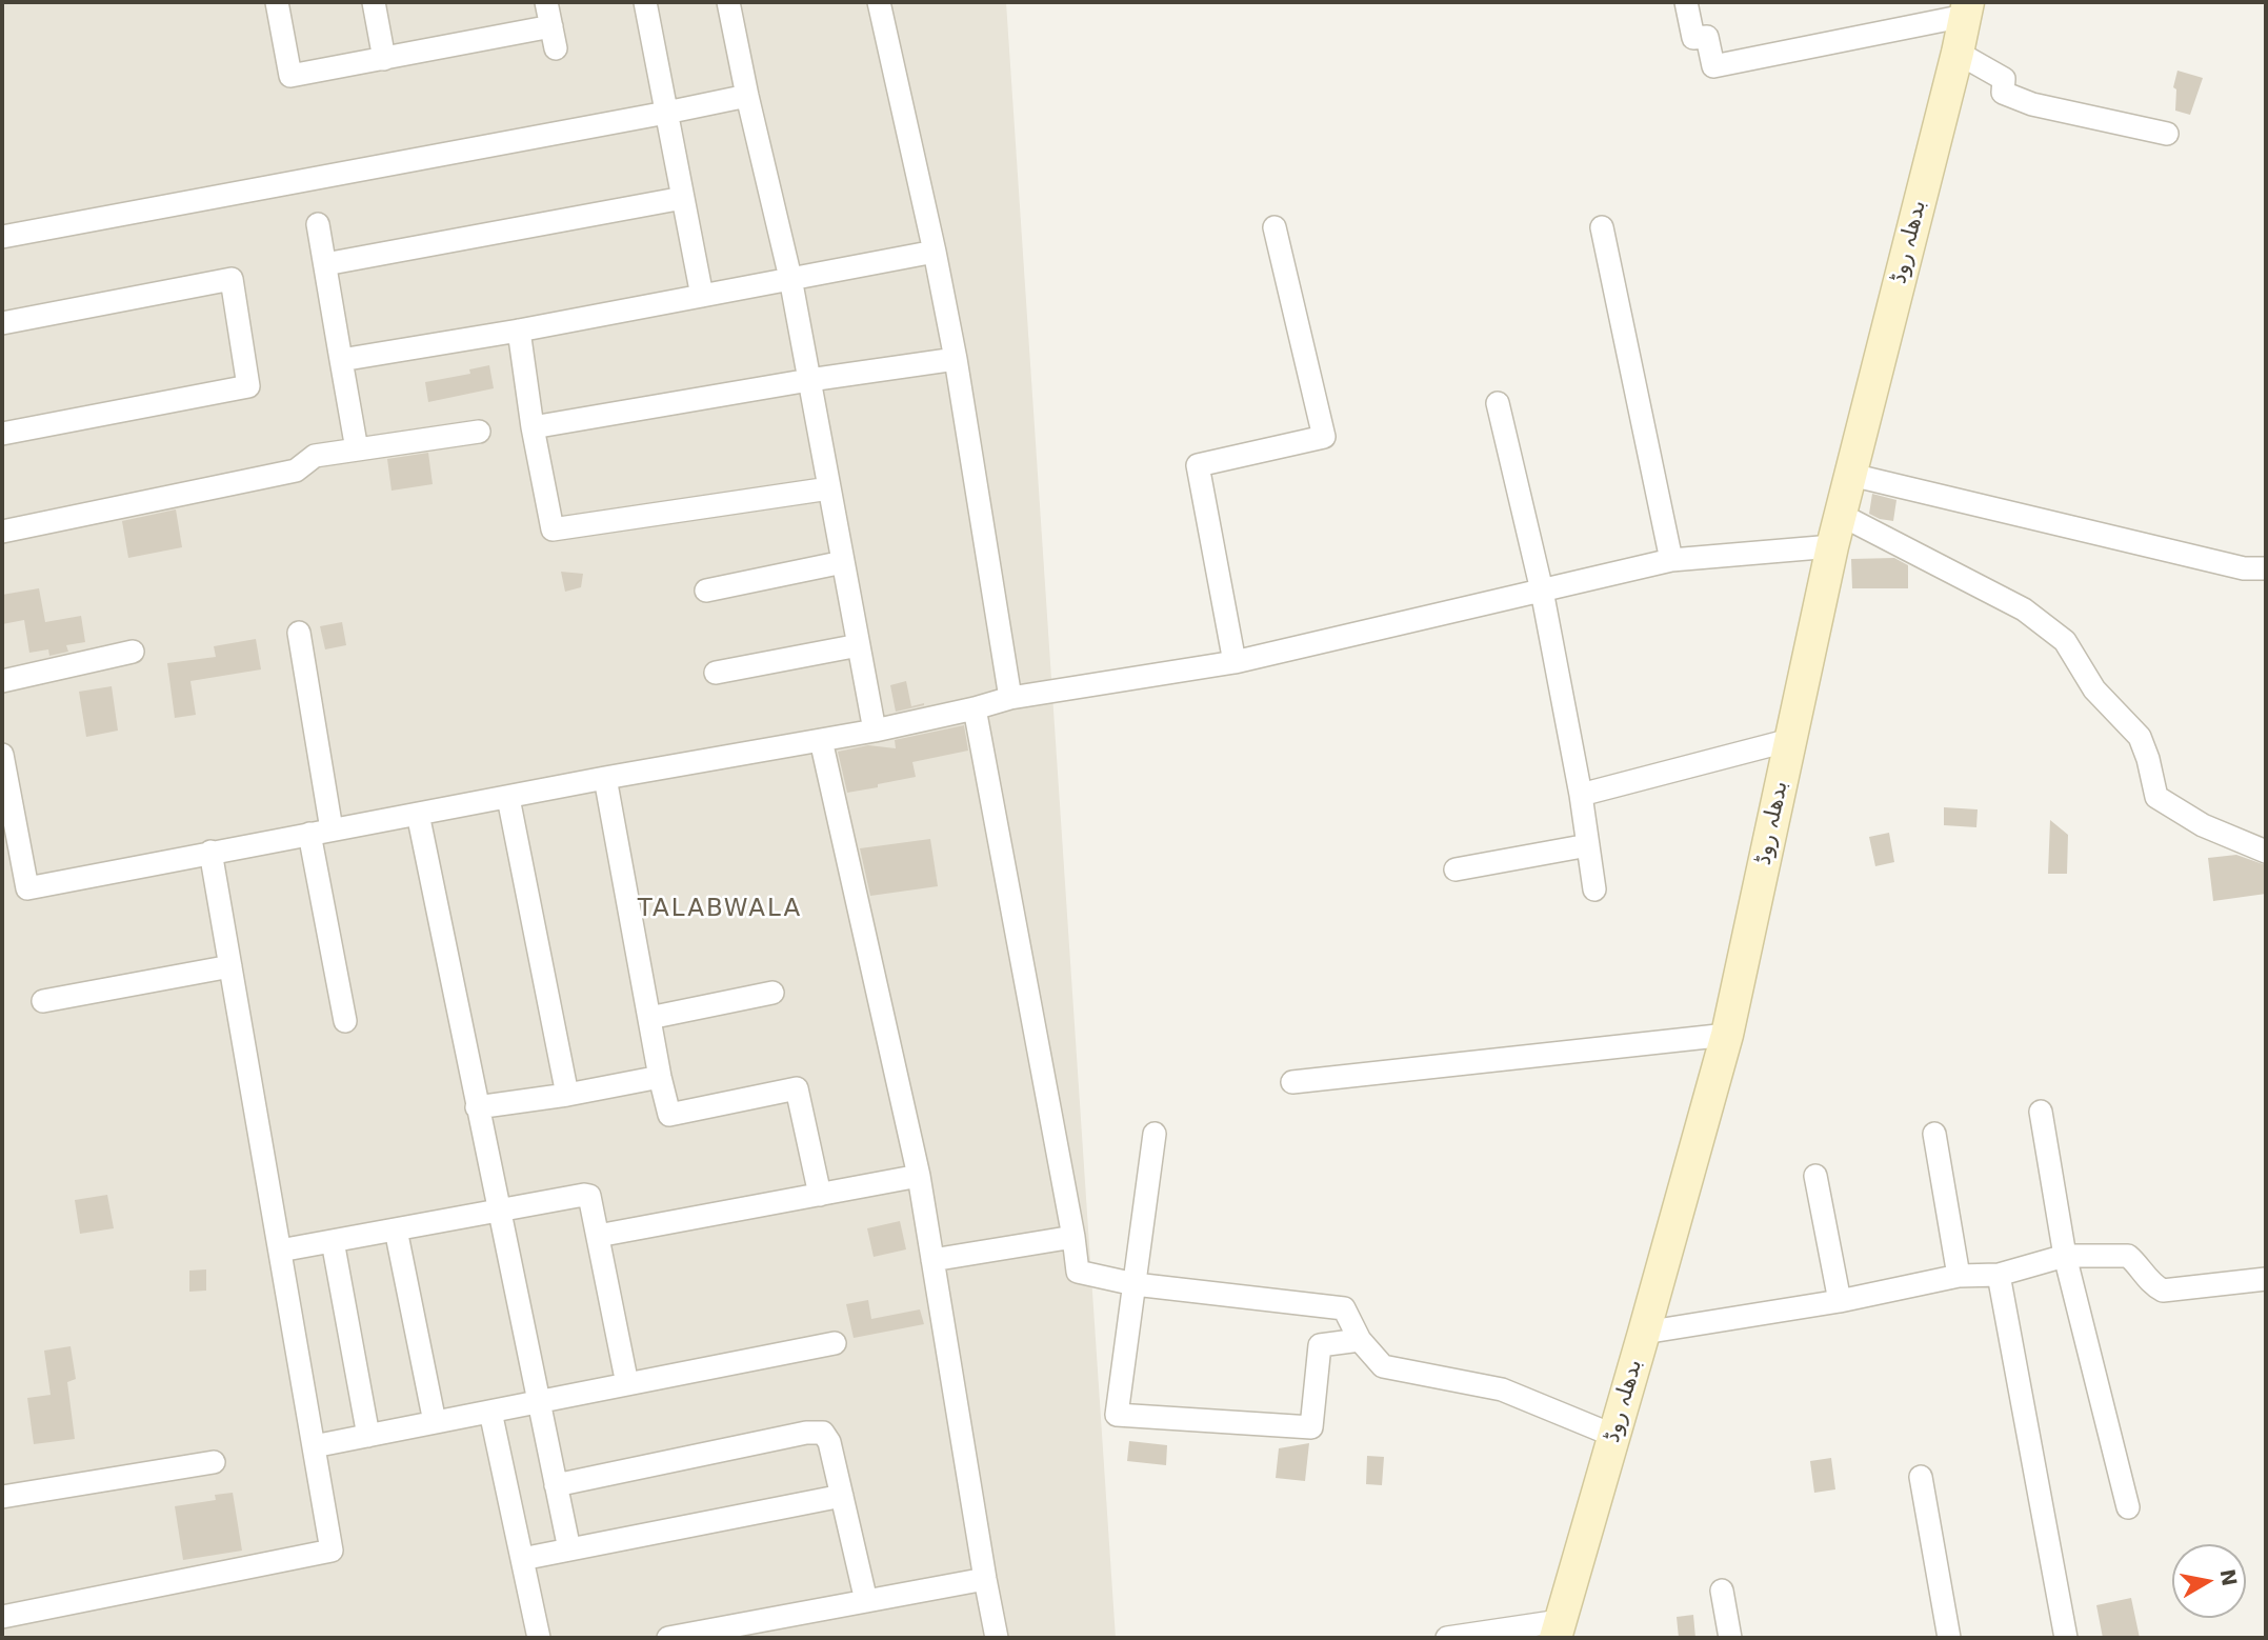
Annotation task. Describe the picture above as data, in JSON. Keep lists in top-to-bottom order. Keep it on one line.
{"streets":{"main road":["بدھلہ روڈ"]},"districts":["TALABWALA"],"north":"right"}
